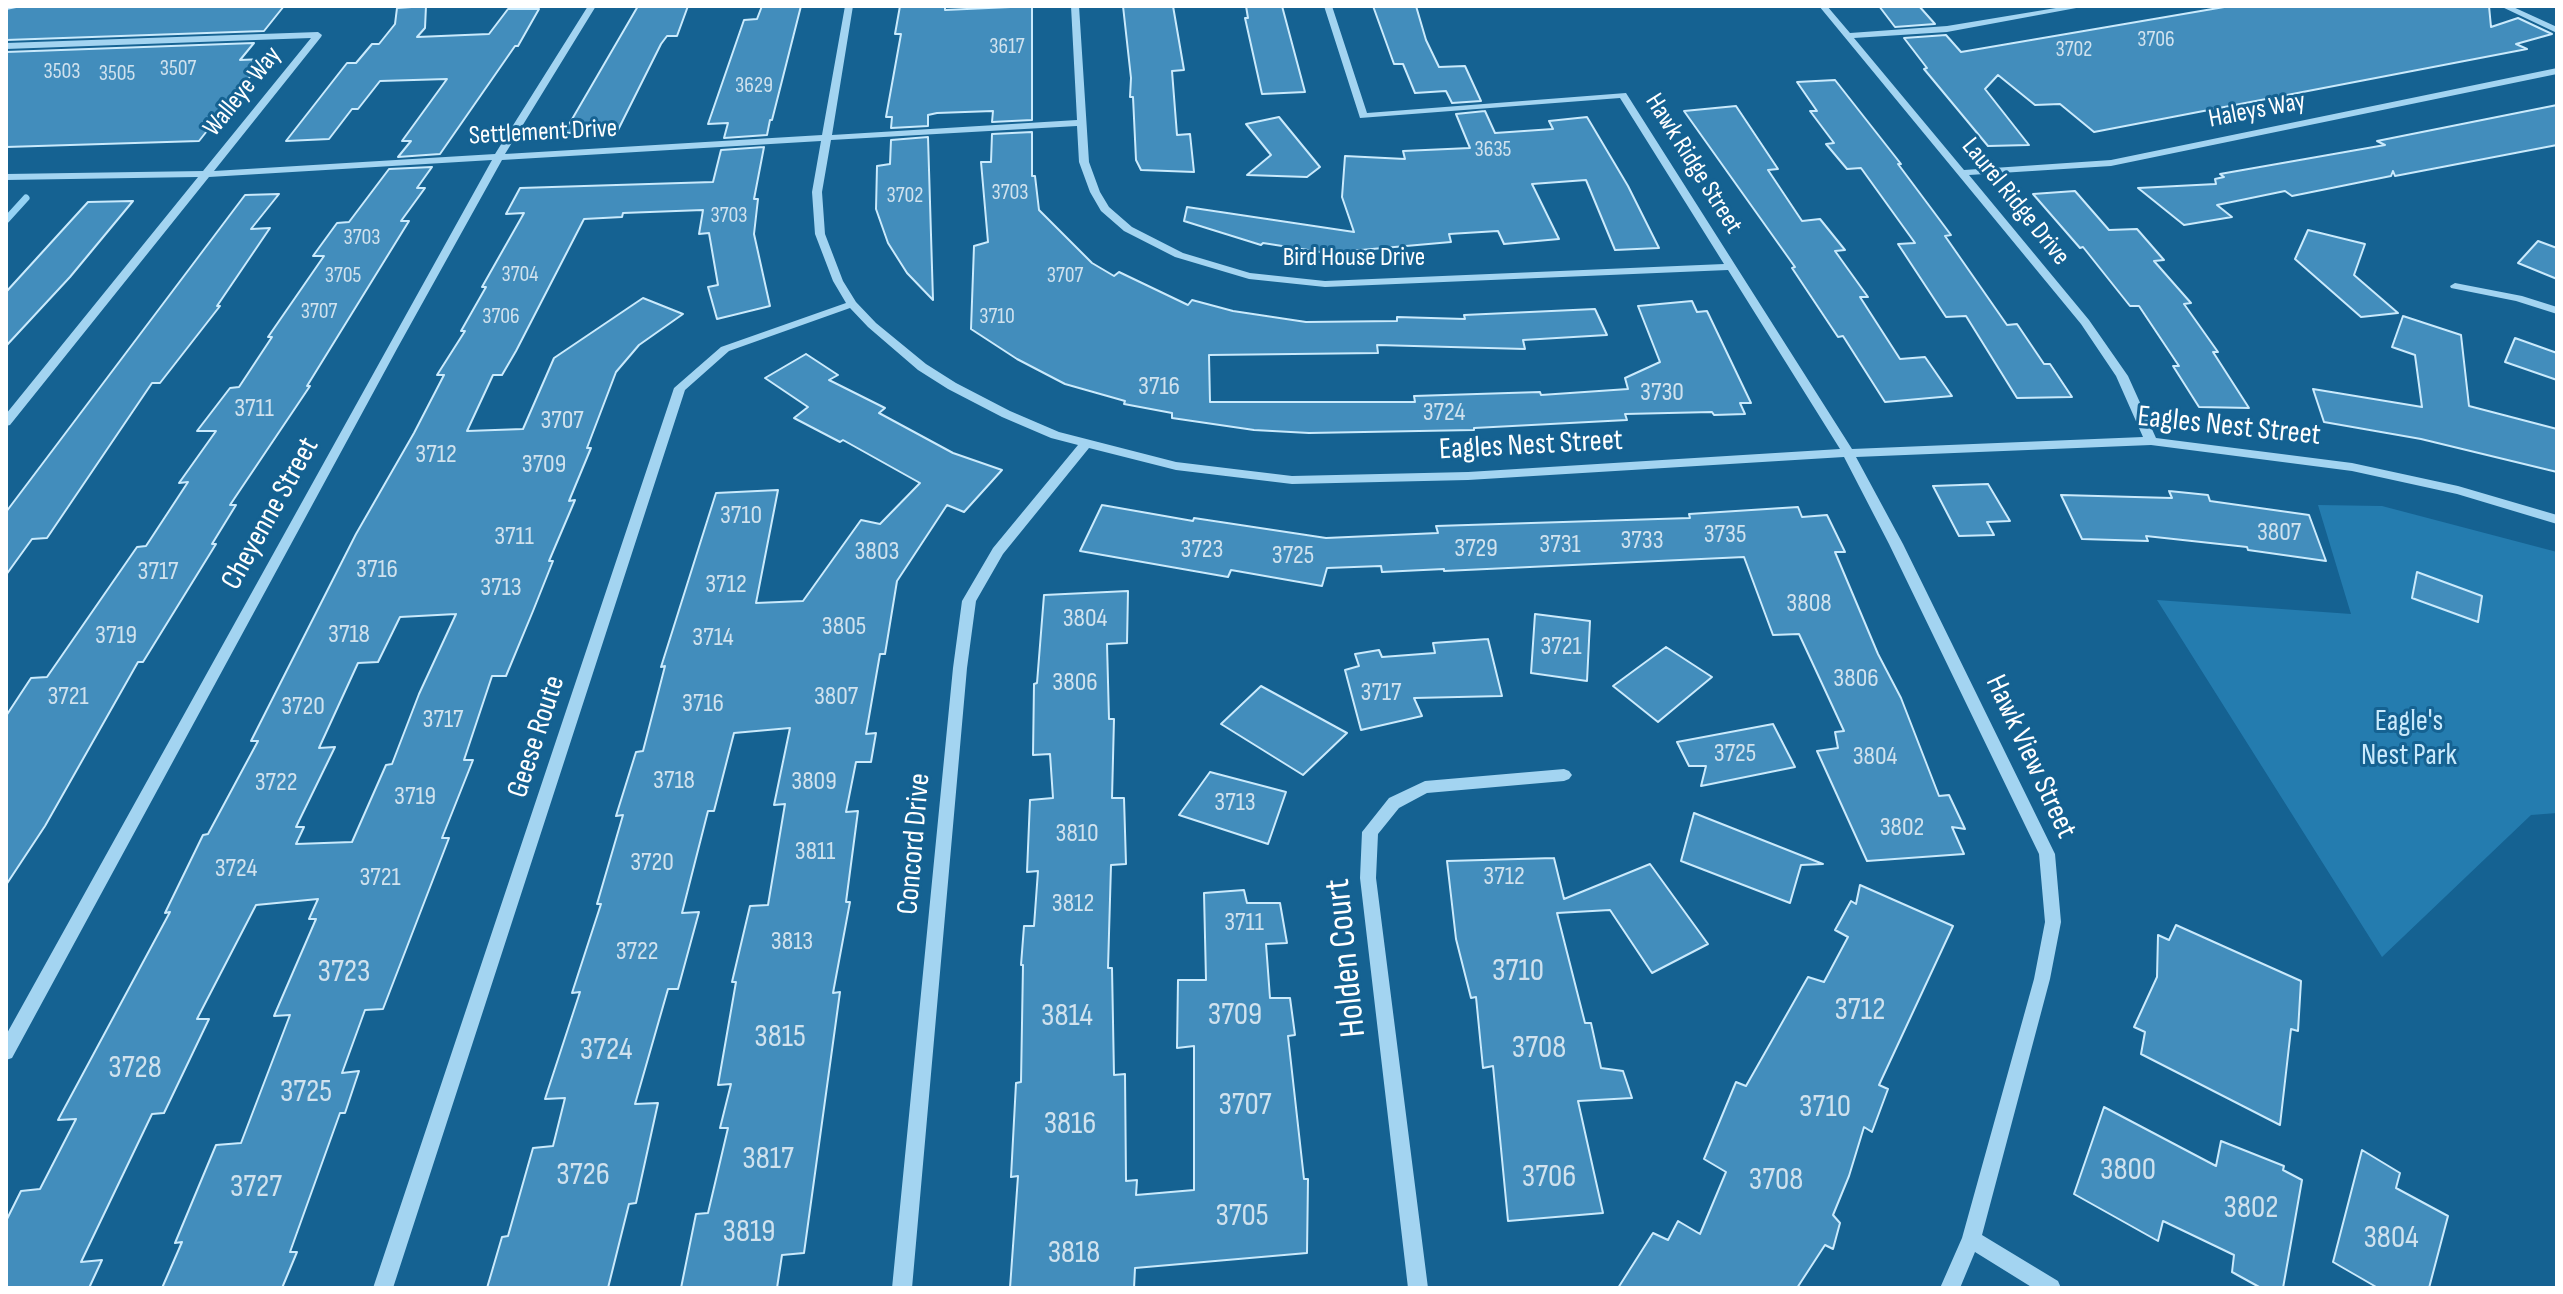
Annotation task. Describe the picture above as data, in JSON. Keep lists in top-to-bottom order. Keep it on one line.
{"streets":{"street":["Walleye Way","Haleys Way","Settlement Drive","Hawk Ridge Street","Laurel Ridge Drive","Bird House Drive","Eagles Nest Street","Cheyenne Street","Geese Route","Hawk View Street","Concord Drive","Holden Court"]},"crossings":[["Walleye Way","Settlement Drive"],["Haleys Way","Laurel Ridge Drive"],["Settlement Drive","Bird House Drive"],["Settlement Drive","Eagles Nest Street"],["Settlement Drive","Cheyenne Street"],["Hawk Ridge Street","Bird House Drive"],["Hawk Ridge Street","Eagles Nest Street"],["Hawk Ridge Street","Hawk View Street"],["Laurel Ridge Drive","Eagles Nest Street"],["Eagles Nest Street","Geese Route"],["Eagles Nest Street","Hawk View Street"],["Eagles Nest Street","Concord Drive"]],"parks":["Eagle's Nest Park"],"house_numbers":["3706","3617","3702","3507","3503","3505","3629","3635","3703","3702","3703","3703","3704","3705","3707","3707","3706","3710","3716","3730","3711","3724","3707","3712","3709","3710","3807","3735","3711","3733","3731","3729","3723","3803","3725","3716","3717","3712","3713","3808","3804","3805","3718","3719","3714","3721","3806","3806","3717","3721","3807","3716","3720","3717","3725","3804","3718","3809","3722","3719","3713","3802","3810","3811","3720","3724","3712","3721","3812","3711","3813","3722","3710","3723","3712","3709","3814","3815","3708","3724","3728","3725","3707","3710","3816","3817","3800","3726","3706","3708","3727","3802","3705","3819","3804","3818"]}
